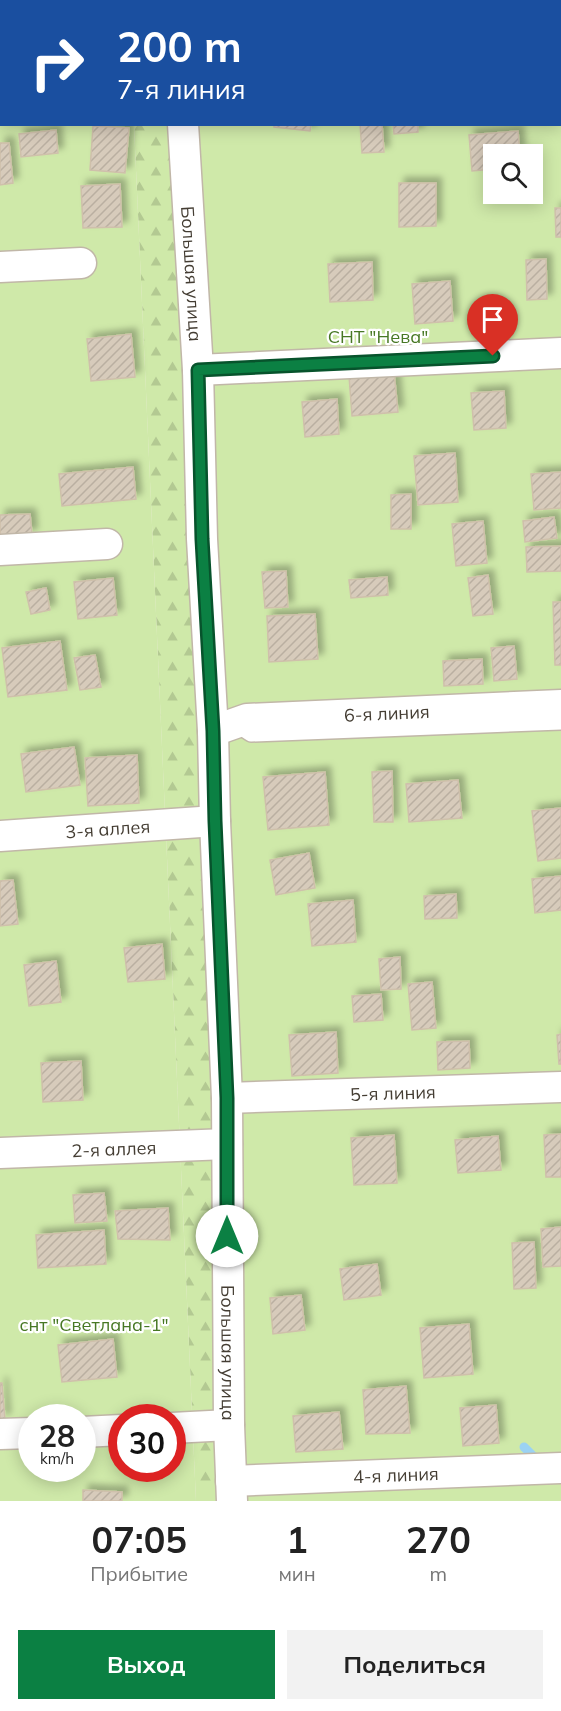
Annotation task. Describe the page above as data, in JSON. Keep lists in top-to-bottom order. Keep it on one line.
{"streets":{"street":["Большая улица","6-я линия","3-я аллея","5-я линия","2-я аллея","4-я линия"]},"crossings":[["Большая улица","6-я линия"],["Большая улица","3-я аллея"],["Большая улица","5-я линия"],["Большая улица","2-я аллея"],["Большая улица","4-я линия"]],"parks":["СНТ \"Нева\"","снт \"Светлана-1\""],"page":{"turn":["200 m","7-я линия"],"speed":"28 km/h","limit":"30","eta":["07:05","Прибытие","1","мин","270","m"],"buttons":["Выход","Поделиться"]}}
